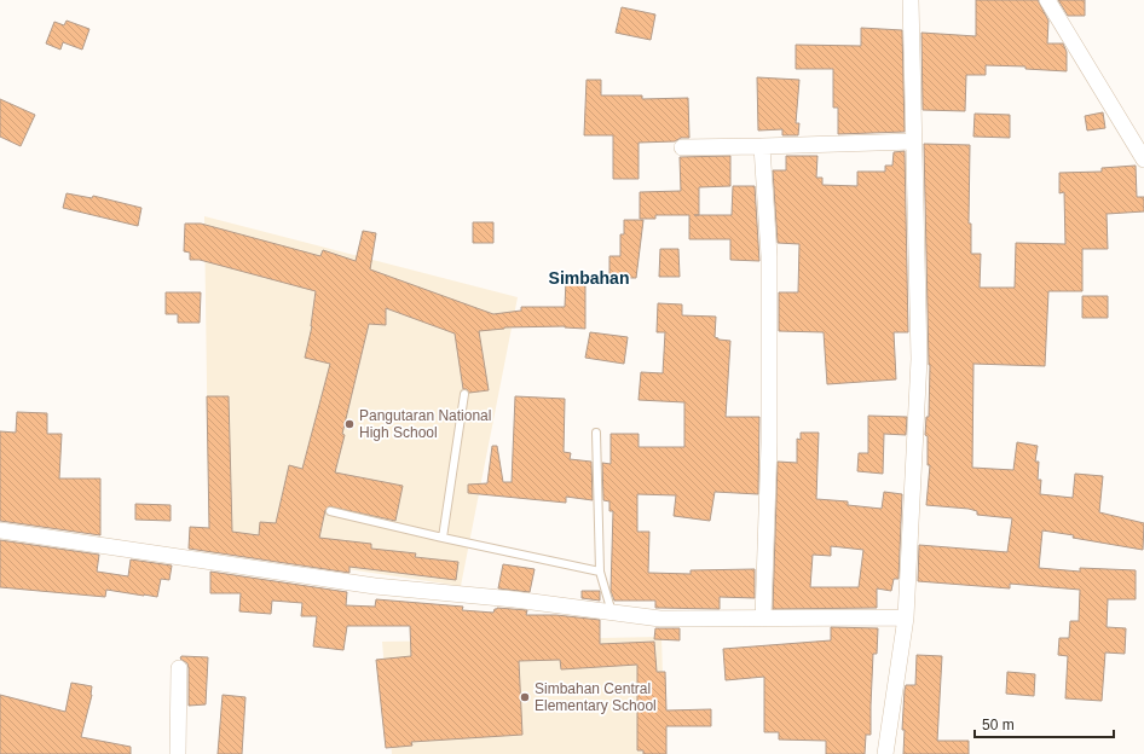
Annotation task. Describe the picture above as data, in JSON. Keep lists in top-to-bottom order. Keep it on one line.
{"districts":["Simbahan"],"places":["Pangutaran National High School","Simbahan Central Elementary School"],"scale_bar":"50 m"}
